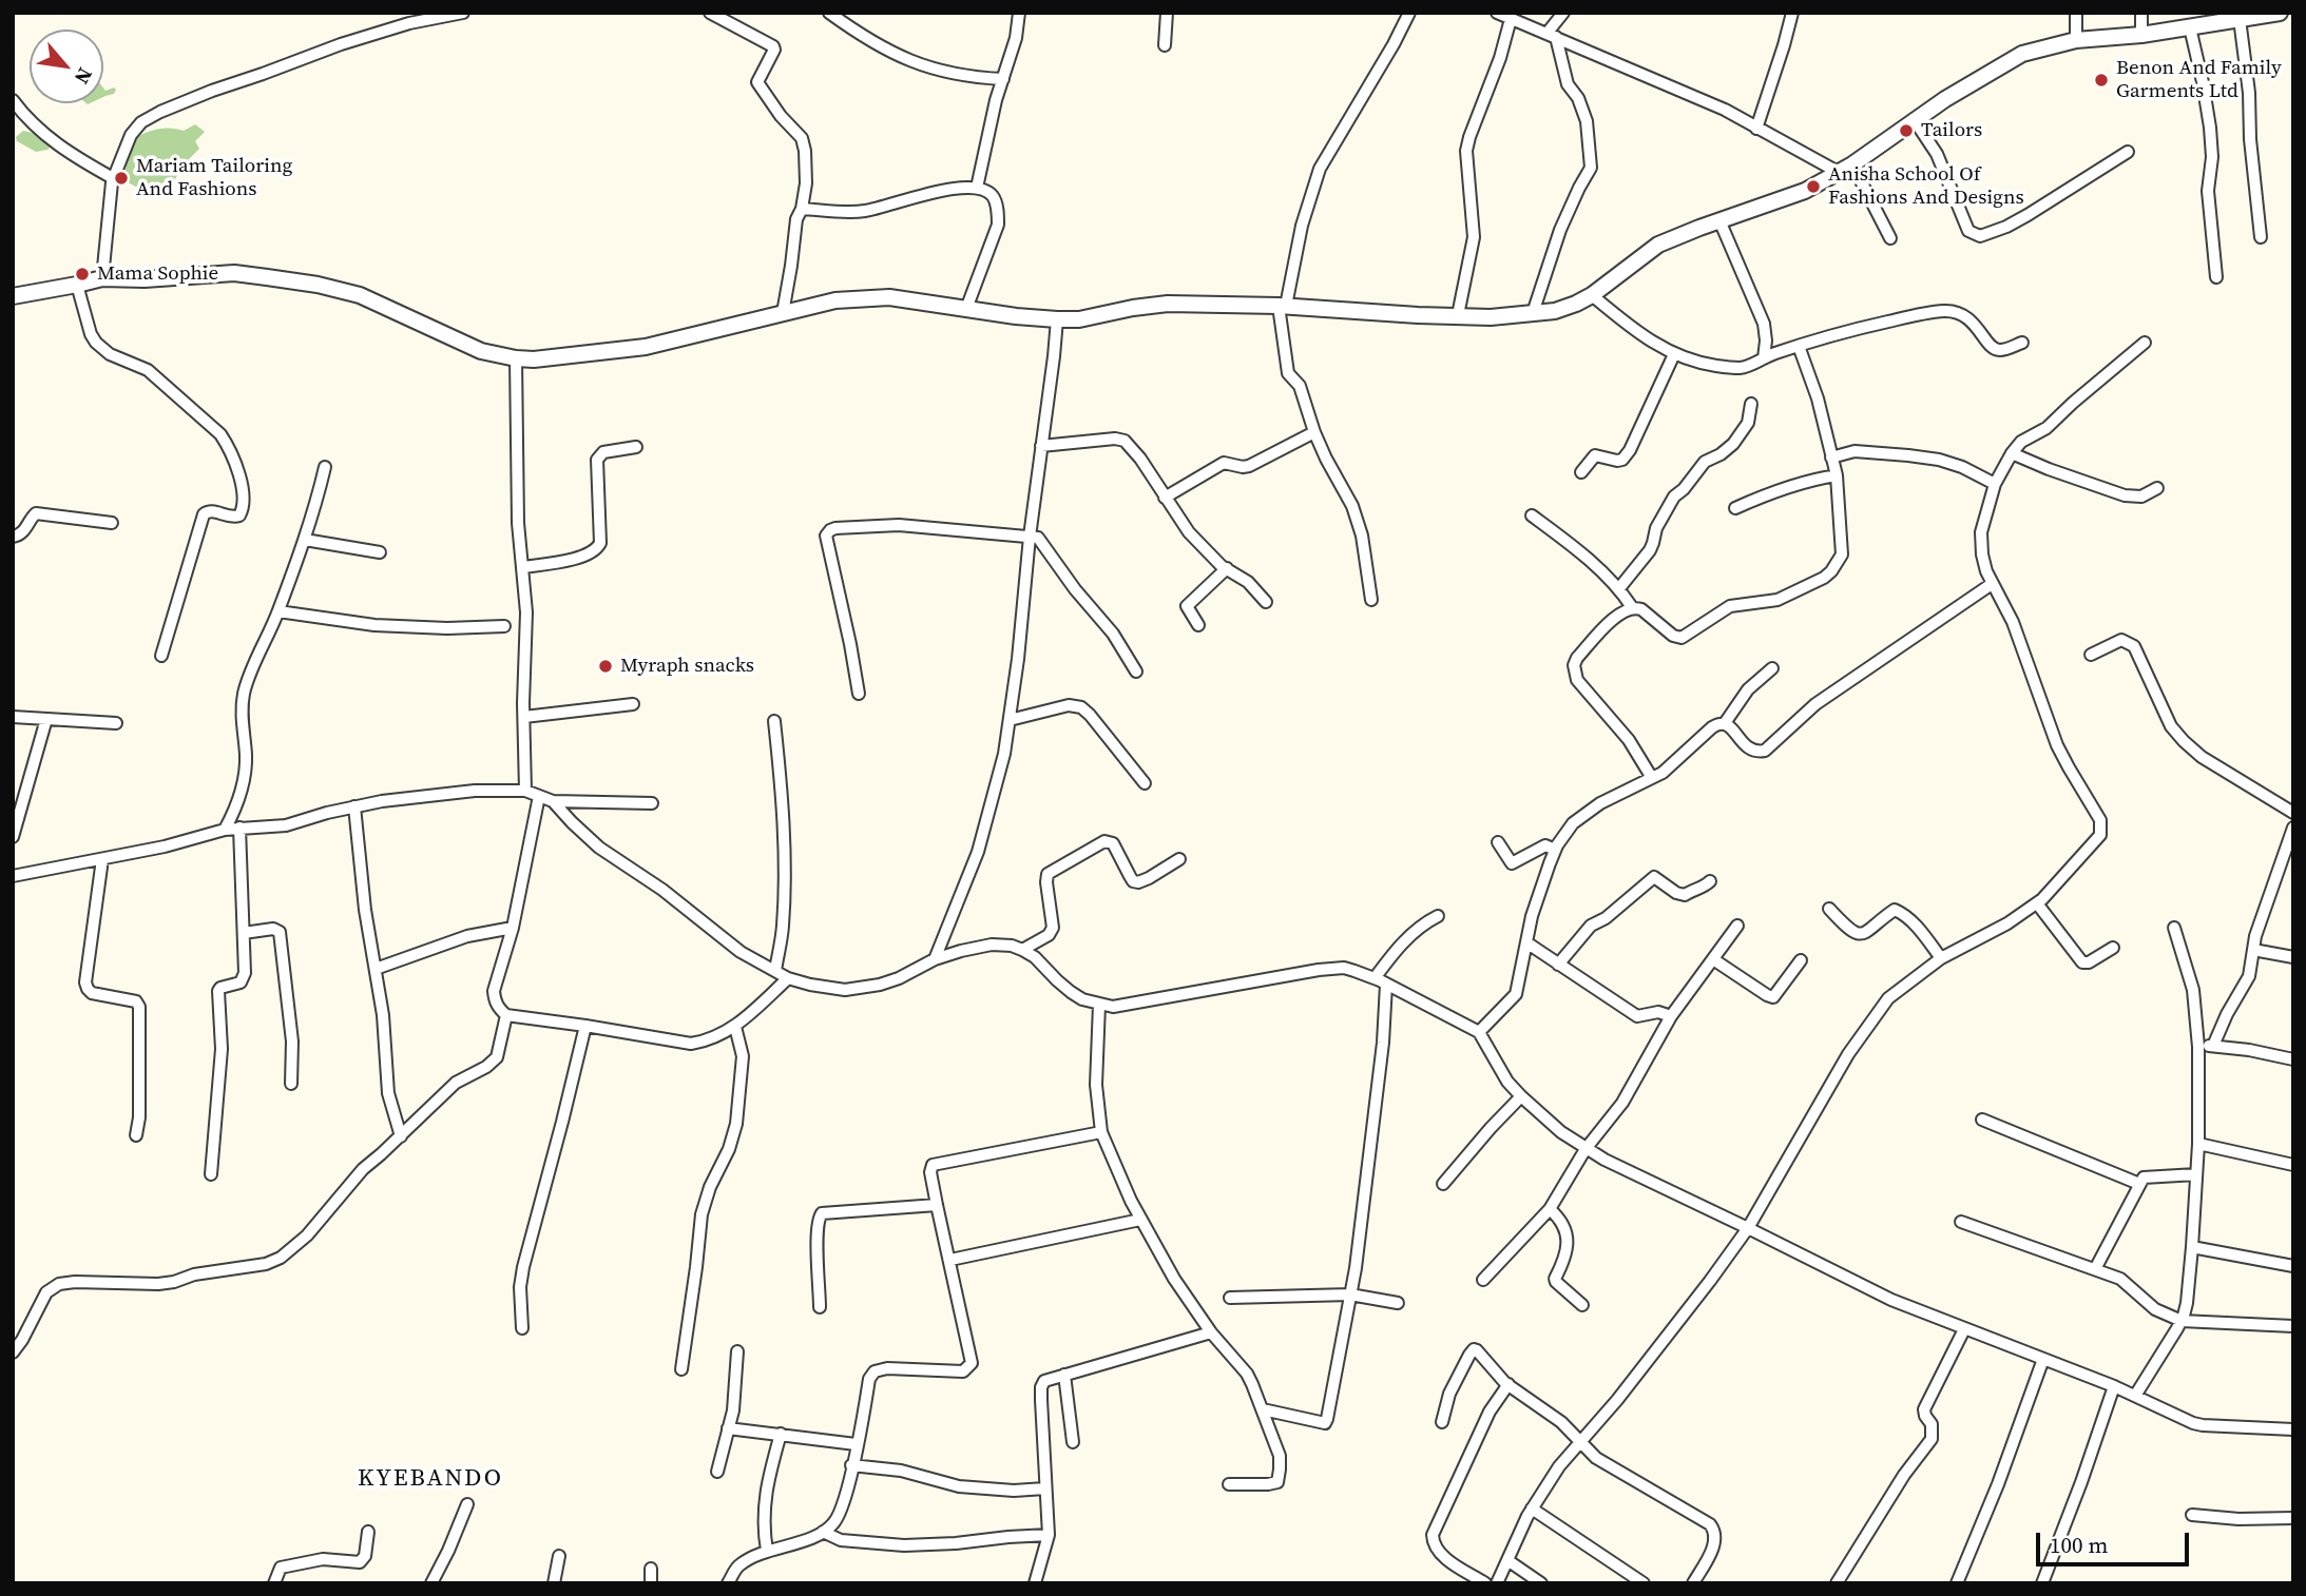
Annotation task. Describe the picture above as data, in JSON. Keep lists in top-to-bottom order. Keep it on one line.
{"districts":["KYEBANDO"],"places":["Benon And Family Garments Ltd","Tailors","Mariam Tailoring And Fashions","Anisha School Of Fashions And Designs","Mama Sophie","Myraph snacks"],"scale_bar":"100 m","north":"bottom right"}
